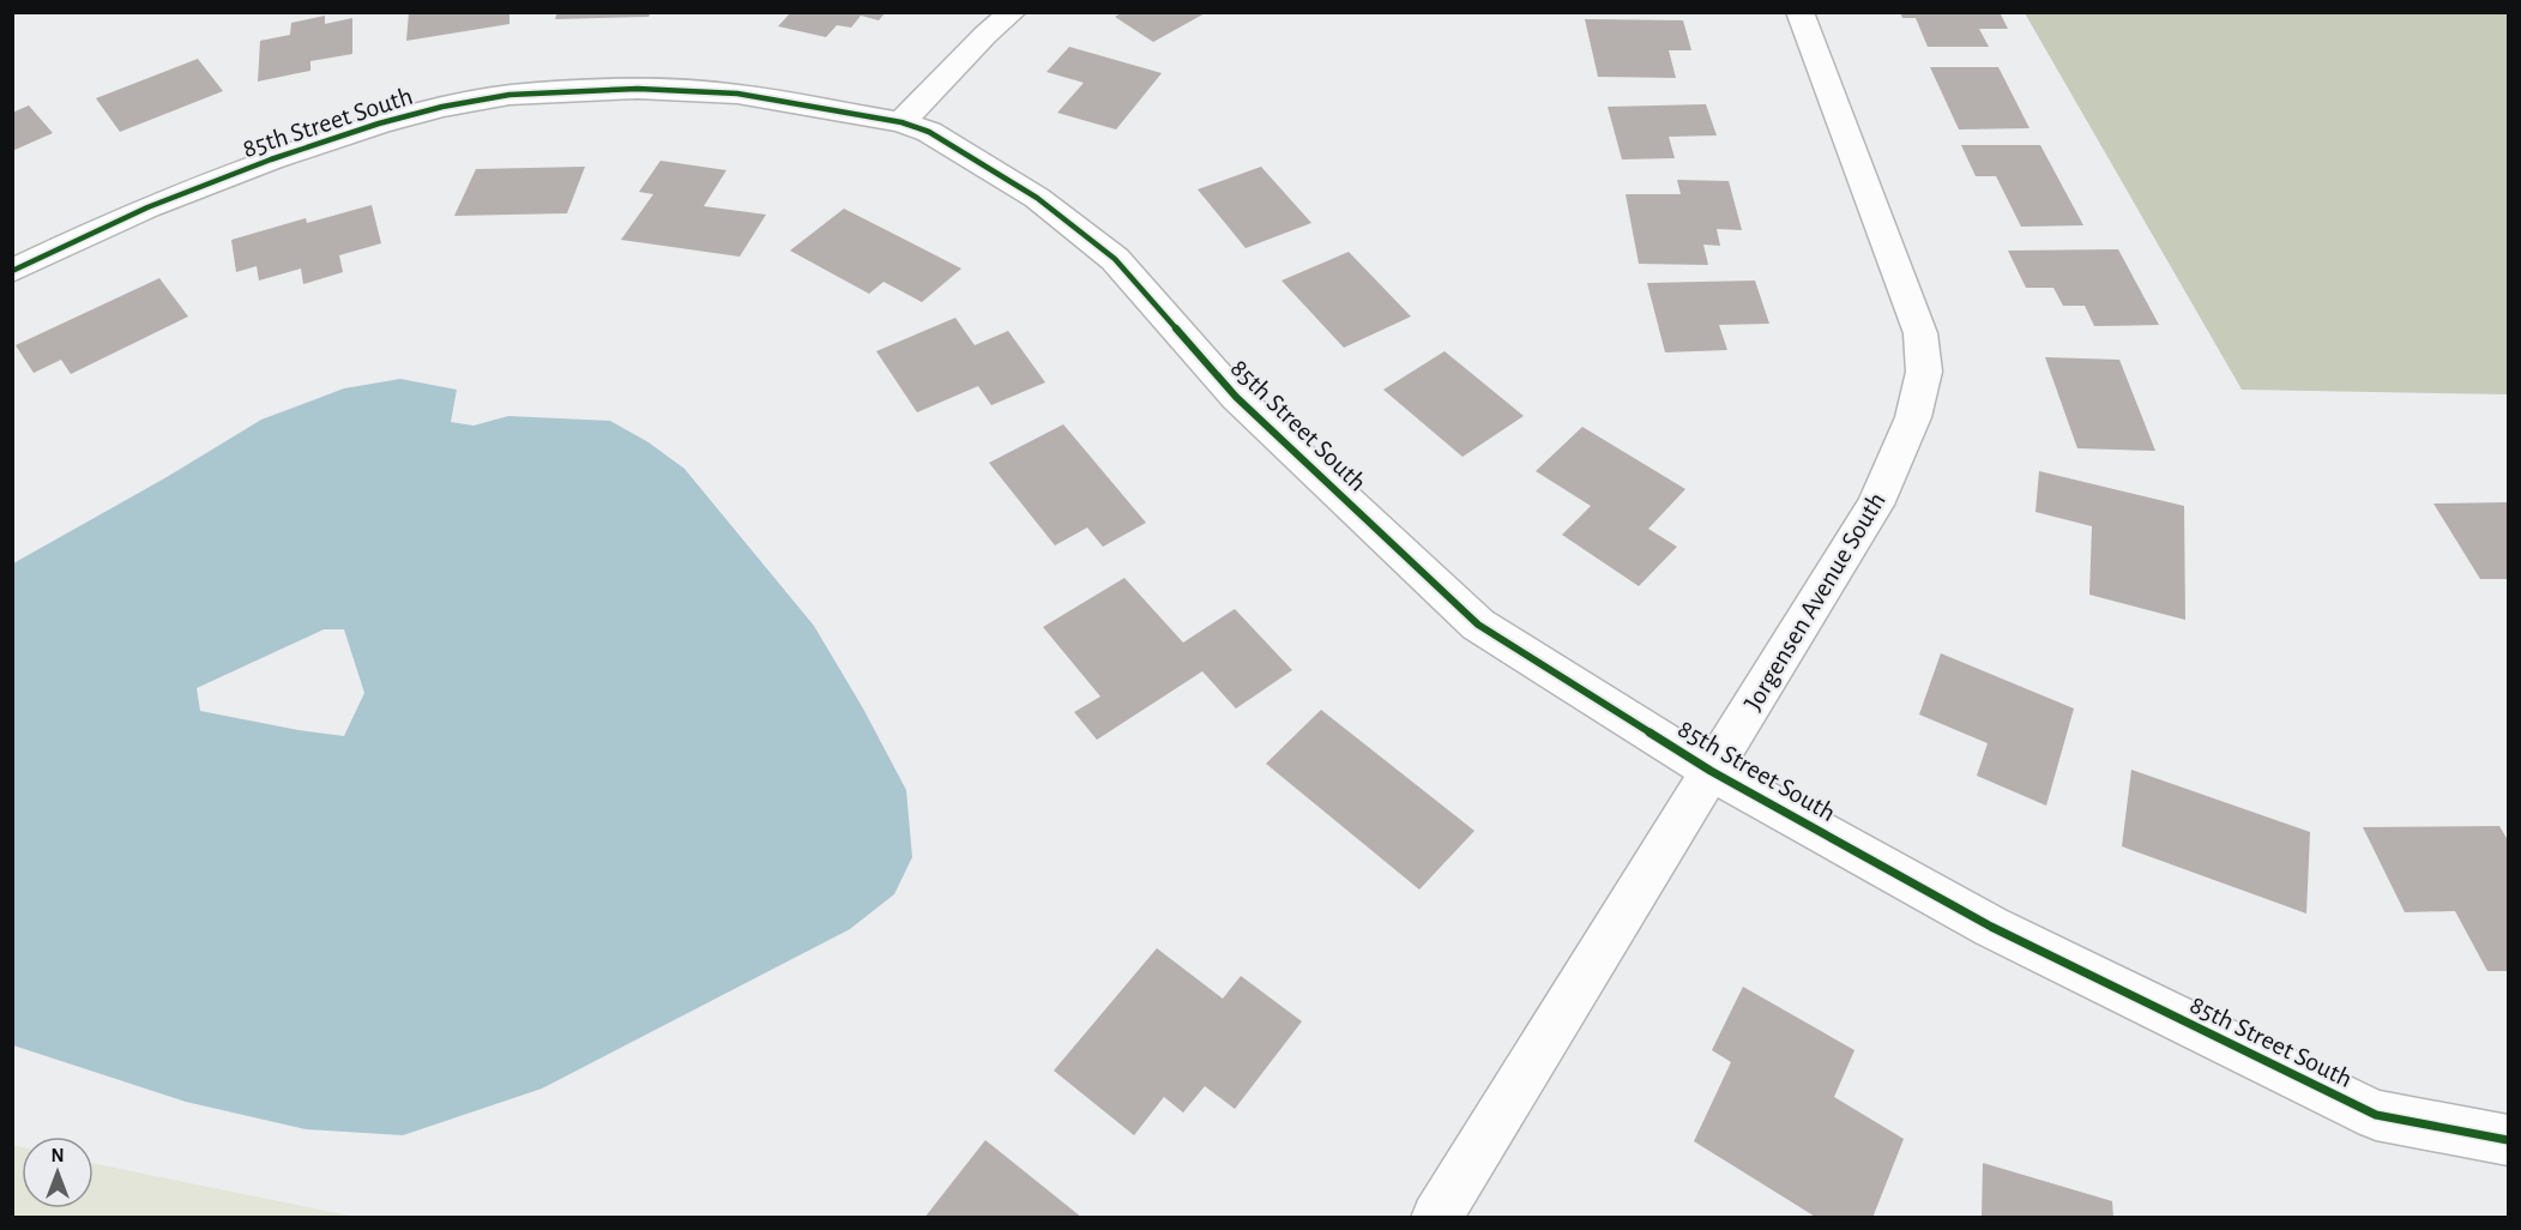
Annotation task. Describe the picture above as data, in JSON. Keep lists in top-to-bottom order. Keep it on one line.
{"streets":{"street":["85th Street South","Jorgensen Avenue South"]},"crossings":[["85th Street South","Jorgensen Avenue South"]],"north":"top"}
